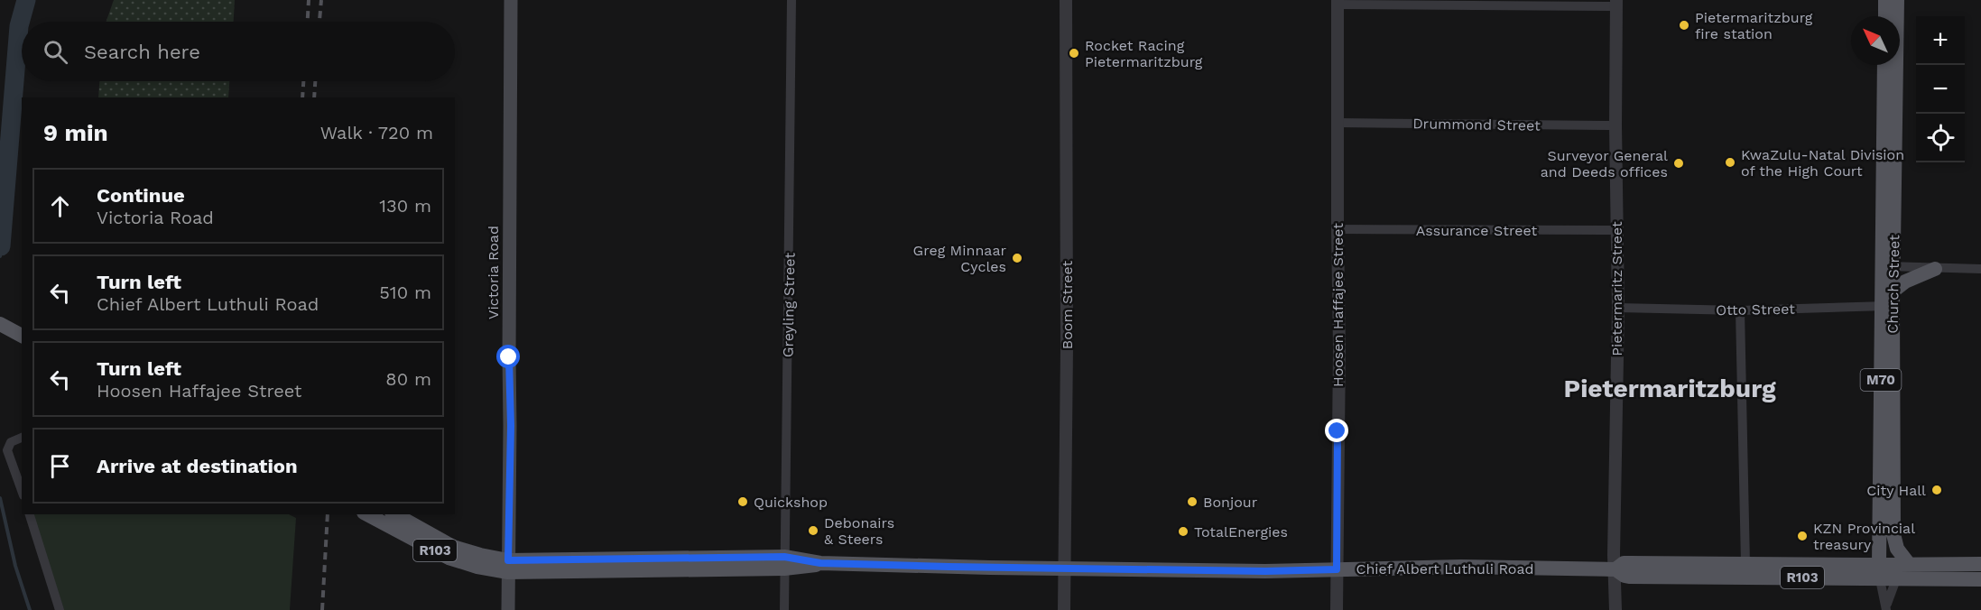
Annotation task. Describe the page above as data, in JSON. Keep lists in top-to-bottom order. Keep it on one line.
{"streets":{"main road":["Victoria Road","Church Street","M70","R103","Chief Albert Luthuli Road"],"street":["Drummond Street","Assurance Street","Pietermaritz Street","Greyling Street","Boom Street","Hoosen Haffajee Street","Otto Street"]},"crossings":[["Drummond Street","Pietermaritz Street"],["Drummond Street","Hoosen Haffajee Street"],["Assurance Street","Pietermaritz Street"],["Assurance Street","Hoosen Haffajee Street"],["Victoria Road","R103"],["Victoria Road","Chief Albert Luthuli Road"],["Church Street","Otto Street"],["Church Street","Chief Albert Luthuli Road"],["Pietermaritz Street","Otto Street"],["Pietermaritz Street","Chief Albert Luthuli Road"],["Greyling Street","Chief Albert Luthuli Road"],["Boom Street","Chief Albert Luthuli Road"],["Hoosen Haffajee Street","Chief Albert Luthuli Road"],["R103","Chief Albert Luthuli Road"]],"districts":["Pietermaritzburg"],"places":["Pietermaritzburg fire station","Rocket Racing Pietermaritzburg","KwaZulu-Natal Division of the High Court","Surveyor General and Deeds offices","Greg Minnaar Cycles","City Hall","Quickshop","Bonjour","Debonairs & Steers","TotalEnergies","KZN Provincial treasury"],"north":"top left","page":{"map_buttons":["+","−"],"search":"Search here","heading":["9 min","Walk · 720 m"],"list":[["Continue","Victoria Road","130 m"],["Turn left","Chief Albert Luthuli Road","510 m"],["Turn left","Hoosen Haffajee Street","80 m"],"Arrive at destination"]}}
